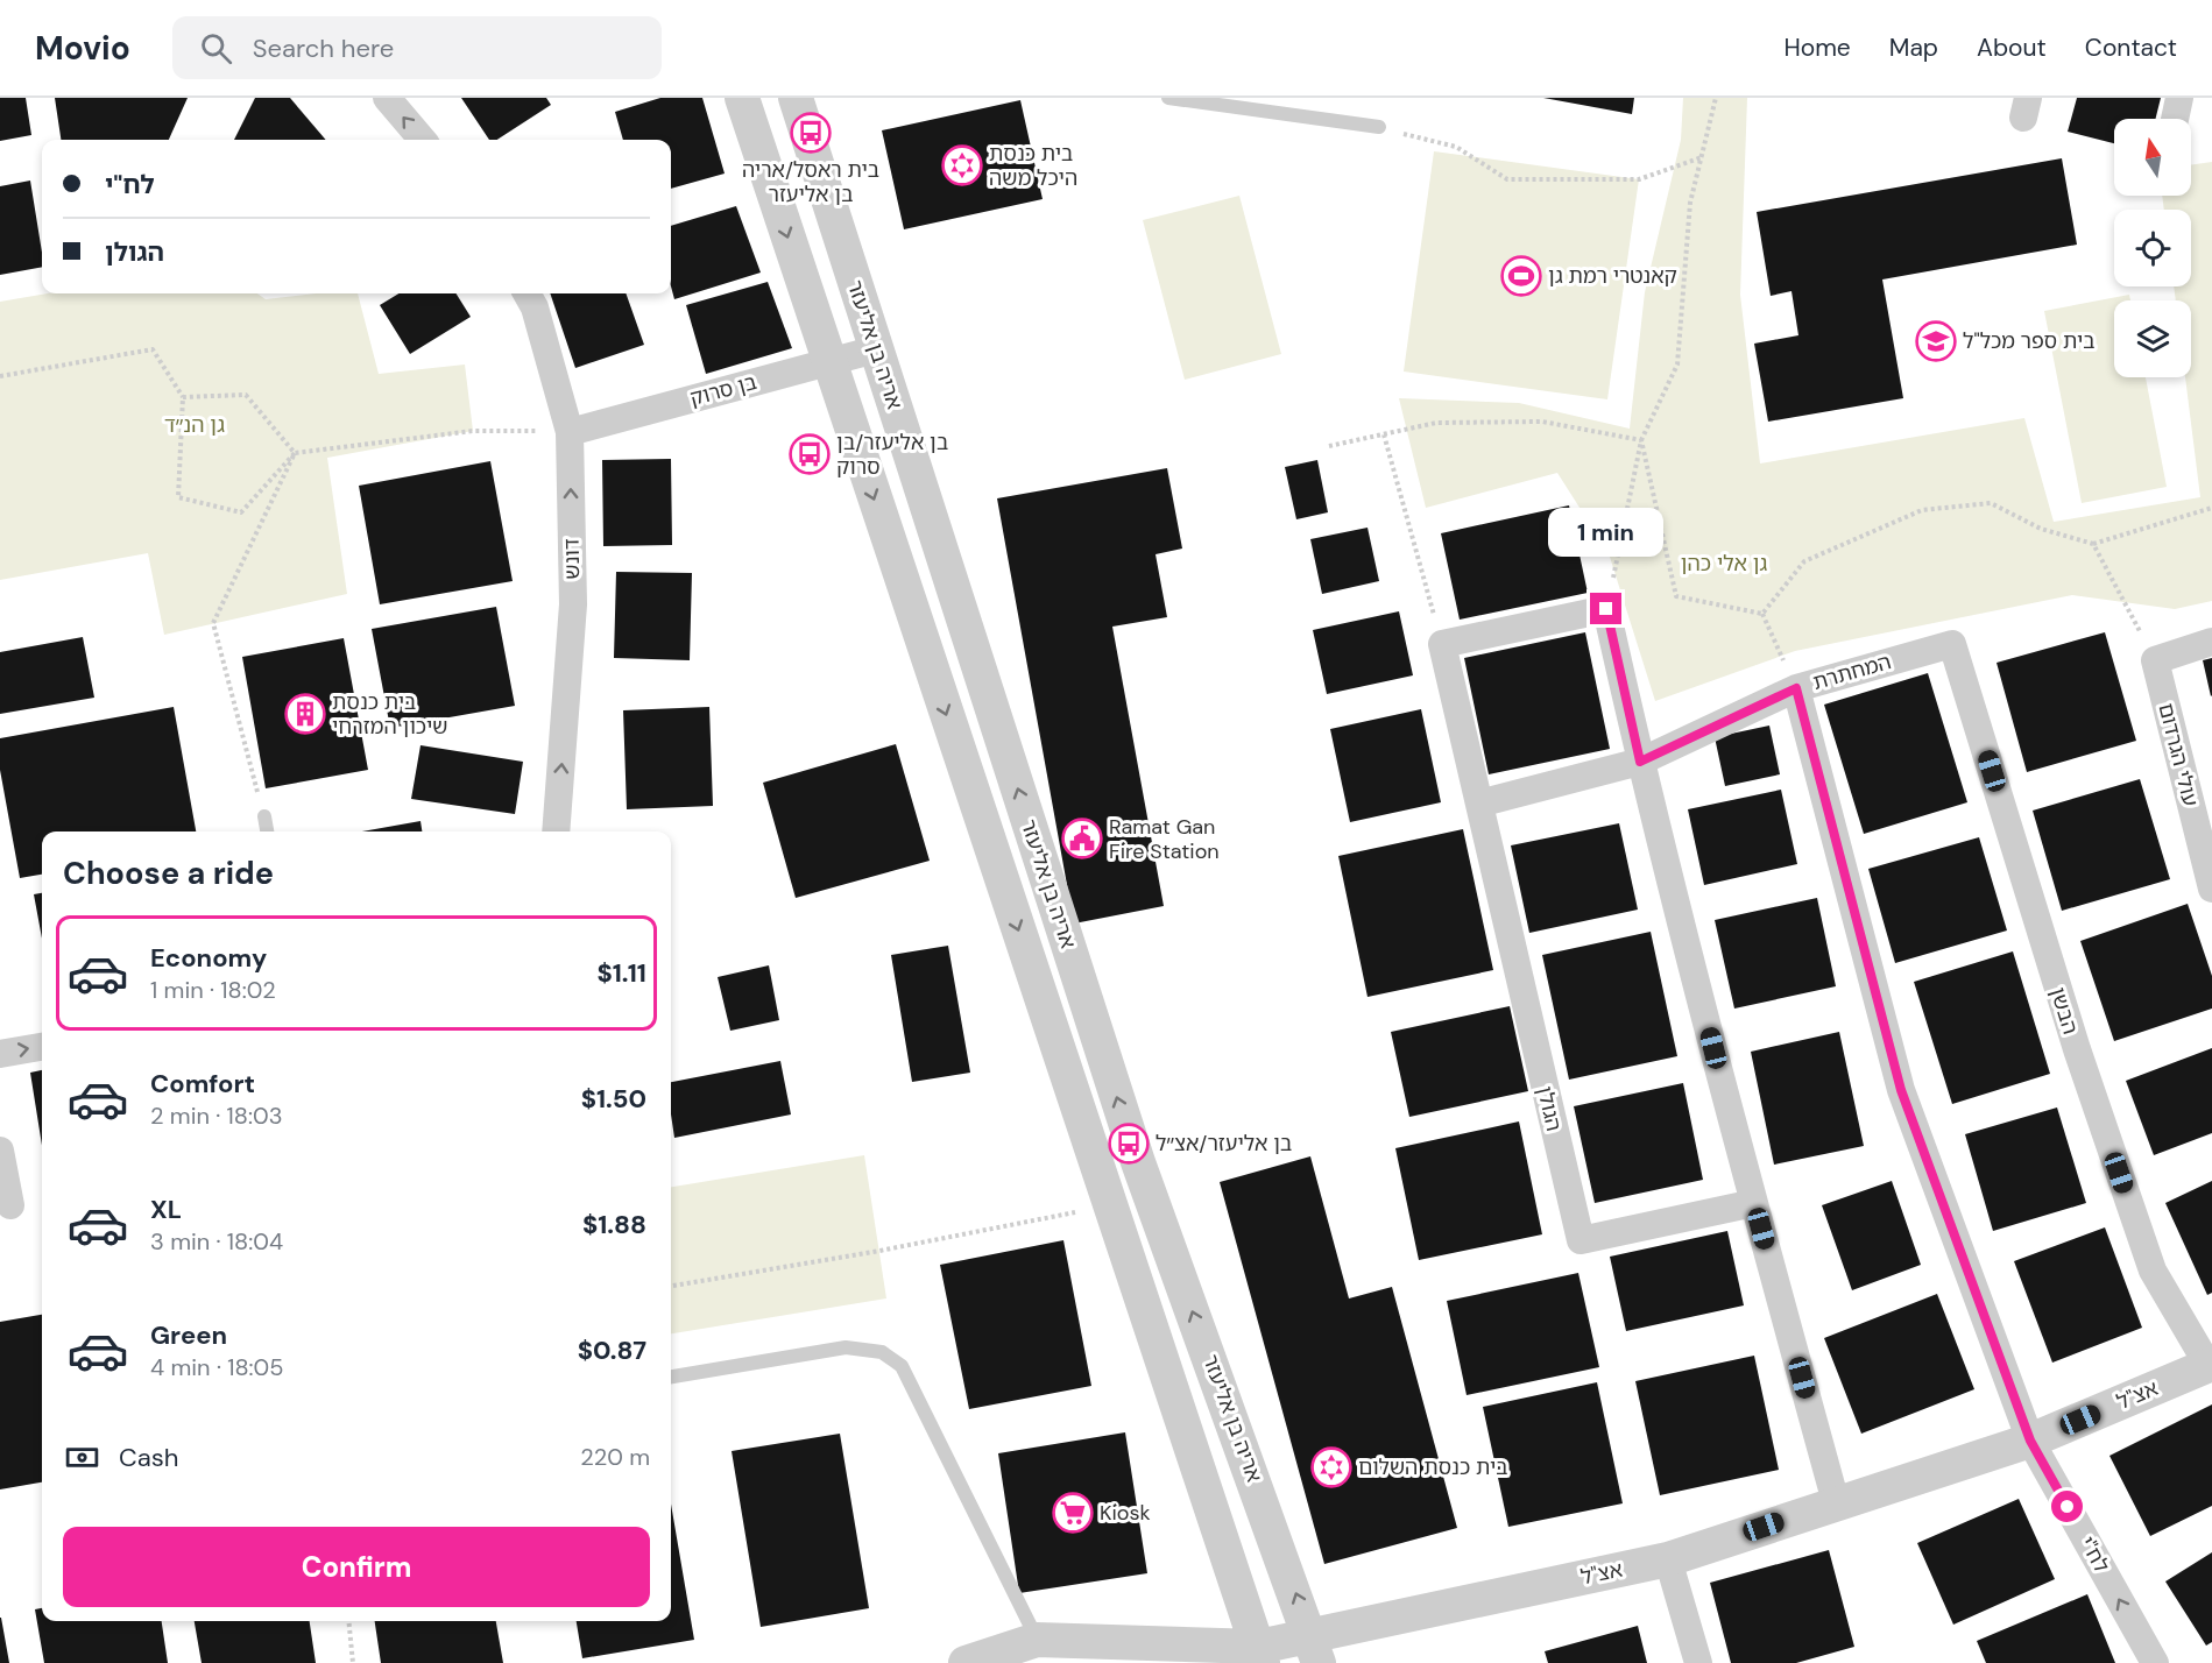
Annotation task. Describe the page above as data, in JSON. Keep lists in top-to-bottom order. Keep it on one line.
{"streets":{"street":["אריה בן אליעזר","בן סרוק","דונש","המחתרת","עולי הגרדום","הבשן","הגולן","אצ\"ל","לח\"י"]},"crossings":[["אריה בן אליעזר","בן סרוק"],["אריה בן אליעזר","אצ\"ל"],["בן סרוק","דונש"],["המחתרת","הבשן"],["המחתרת","לח\"י"],["הבשן","אצ\"ל"],["אצ\"ל","לח\"י"]],"one_way":["דונש"],"parks":["גן הנ״ד","גן אלי כהן"],"places":{"bus stop":["בית ראסל/אריה בן אליעזר","בן אליעזר/בן סרוק","בן אליעזר/אצ״ל"],"synagogue":["בית כנסת היכל משה","בית כנסת השלום"],"sports":["קאנטרי רמת גן"],"school or university":["בית ספר מכל\"ל"],"building":["בית כנסת שיכון המזרחי"],"public building":["Ramat Gan Fire Station"],"supermarket":["Kiosk"]},"north":"top","page":{"header":"Movio","search":"Search here","nav":["Home","Map","About","Contact"],"banner":["לח\"י","הגולן"],"bubble":"1 min","heading":"Choose a ride","list":[{"name":"Economy","note":"1 min · 18:02","value":"$1.11"},{"name":"Comfort","note":"2 min · 18:03","value":"$1.50"},{"name":"XL","note":"3 min · 18:04","value":"$1.88"},{"name":"Green","note":"4 min · 18:05","value":"$0.87"}],"pay":["Cash","220 m"],"buttons":"Confirm"}}
